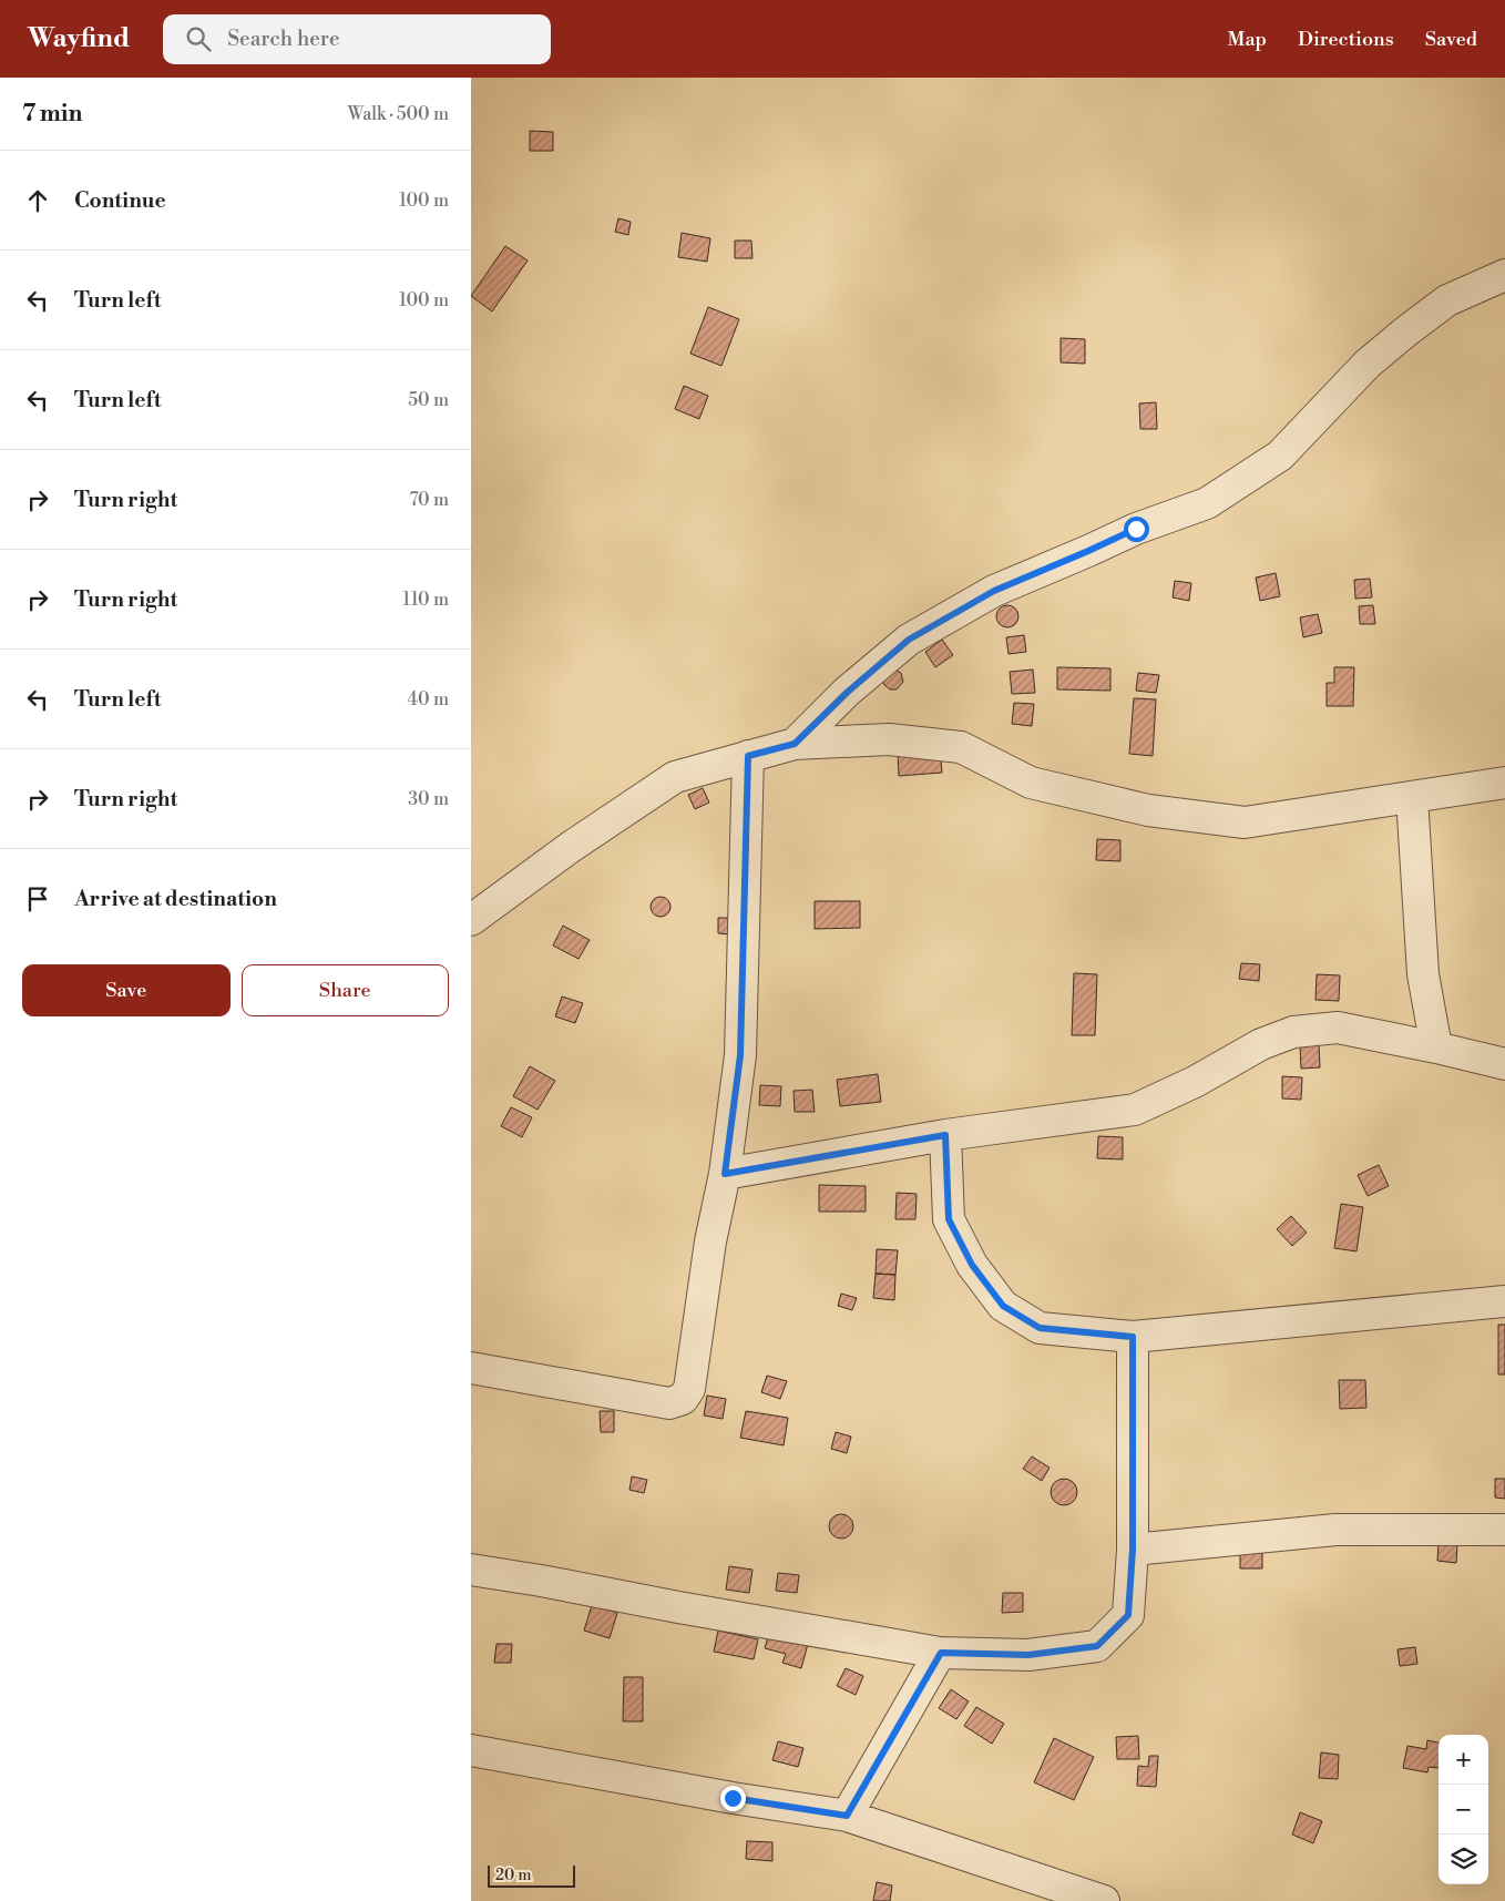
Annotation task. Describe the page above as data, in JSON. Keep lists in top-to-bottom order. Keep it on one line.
{"scale_bar":"20 m","page":{"header":"Wayfind","search":"Search here","nav":["Map","Directions","Saved"],"heading":["7 min","Walk · 500 m"],"list":[["Continue","100 m"],["Turn left","100 m"],["Turn left","50 m"],["Turn right","70 m"],["Turn right","110 m"],["Turn left","40 m"],["Turn right","30 m"],"Arrive at destination"],"buttons":["Save","Share"],"map_buttons":["+","−"],"scale":"20 m"}}
